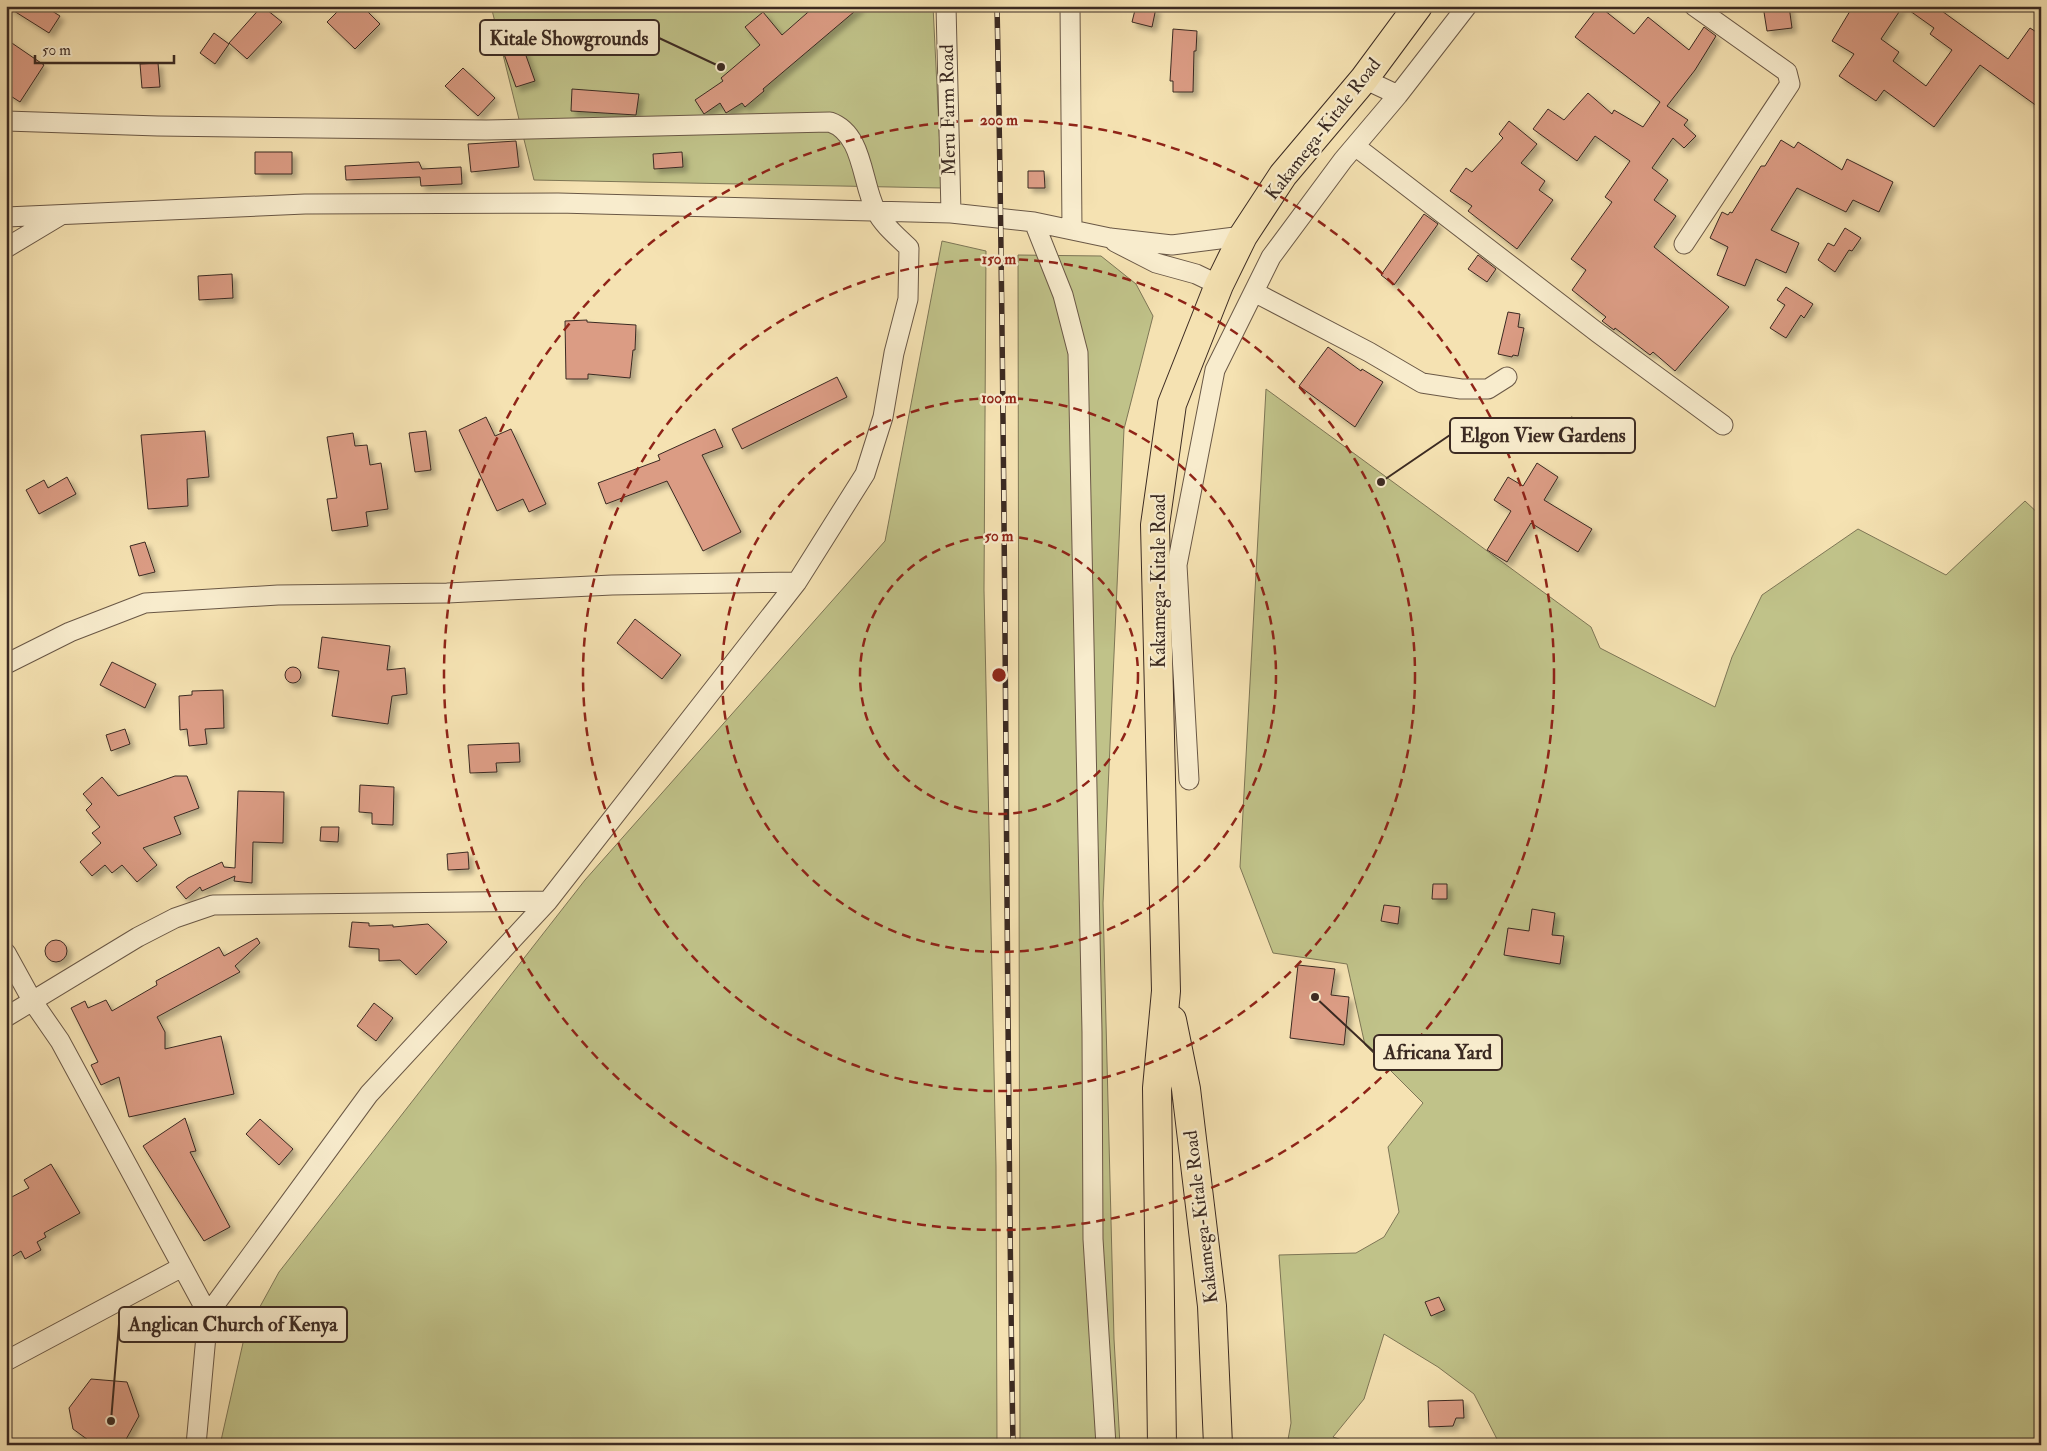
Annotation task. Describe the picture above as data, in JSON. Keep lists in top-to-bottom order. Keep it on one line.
{"streets":{"highway":["Kakamega-Kitale Road"],"street":["Meru Farm Road"]},"places":["Kitale Showgrounds","Elgon View Gardens","Africana Yard","Anglican Church of Kenya"],"scale_bar":"50 m","rings":["200 m","150 m","100 m","50 m"]}
